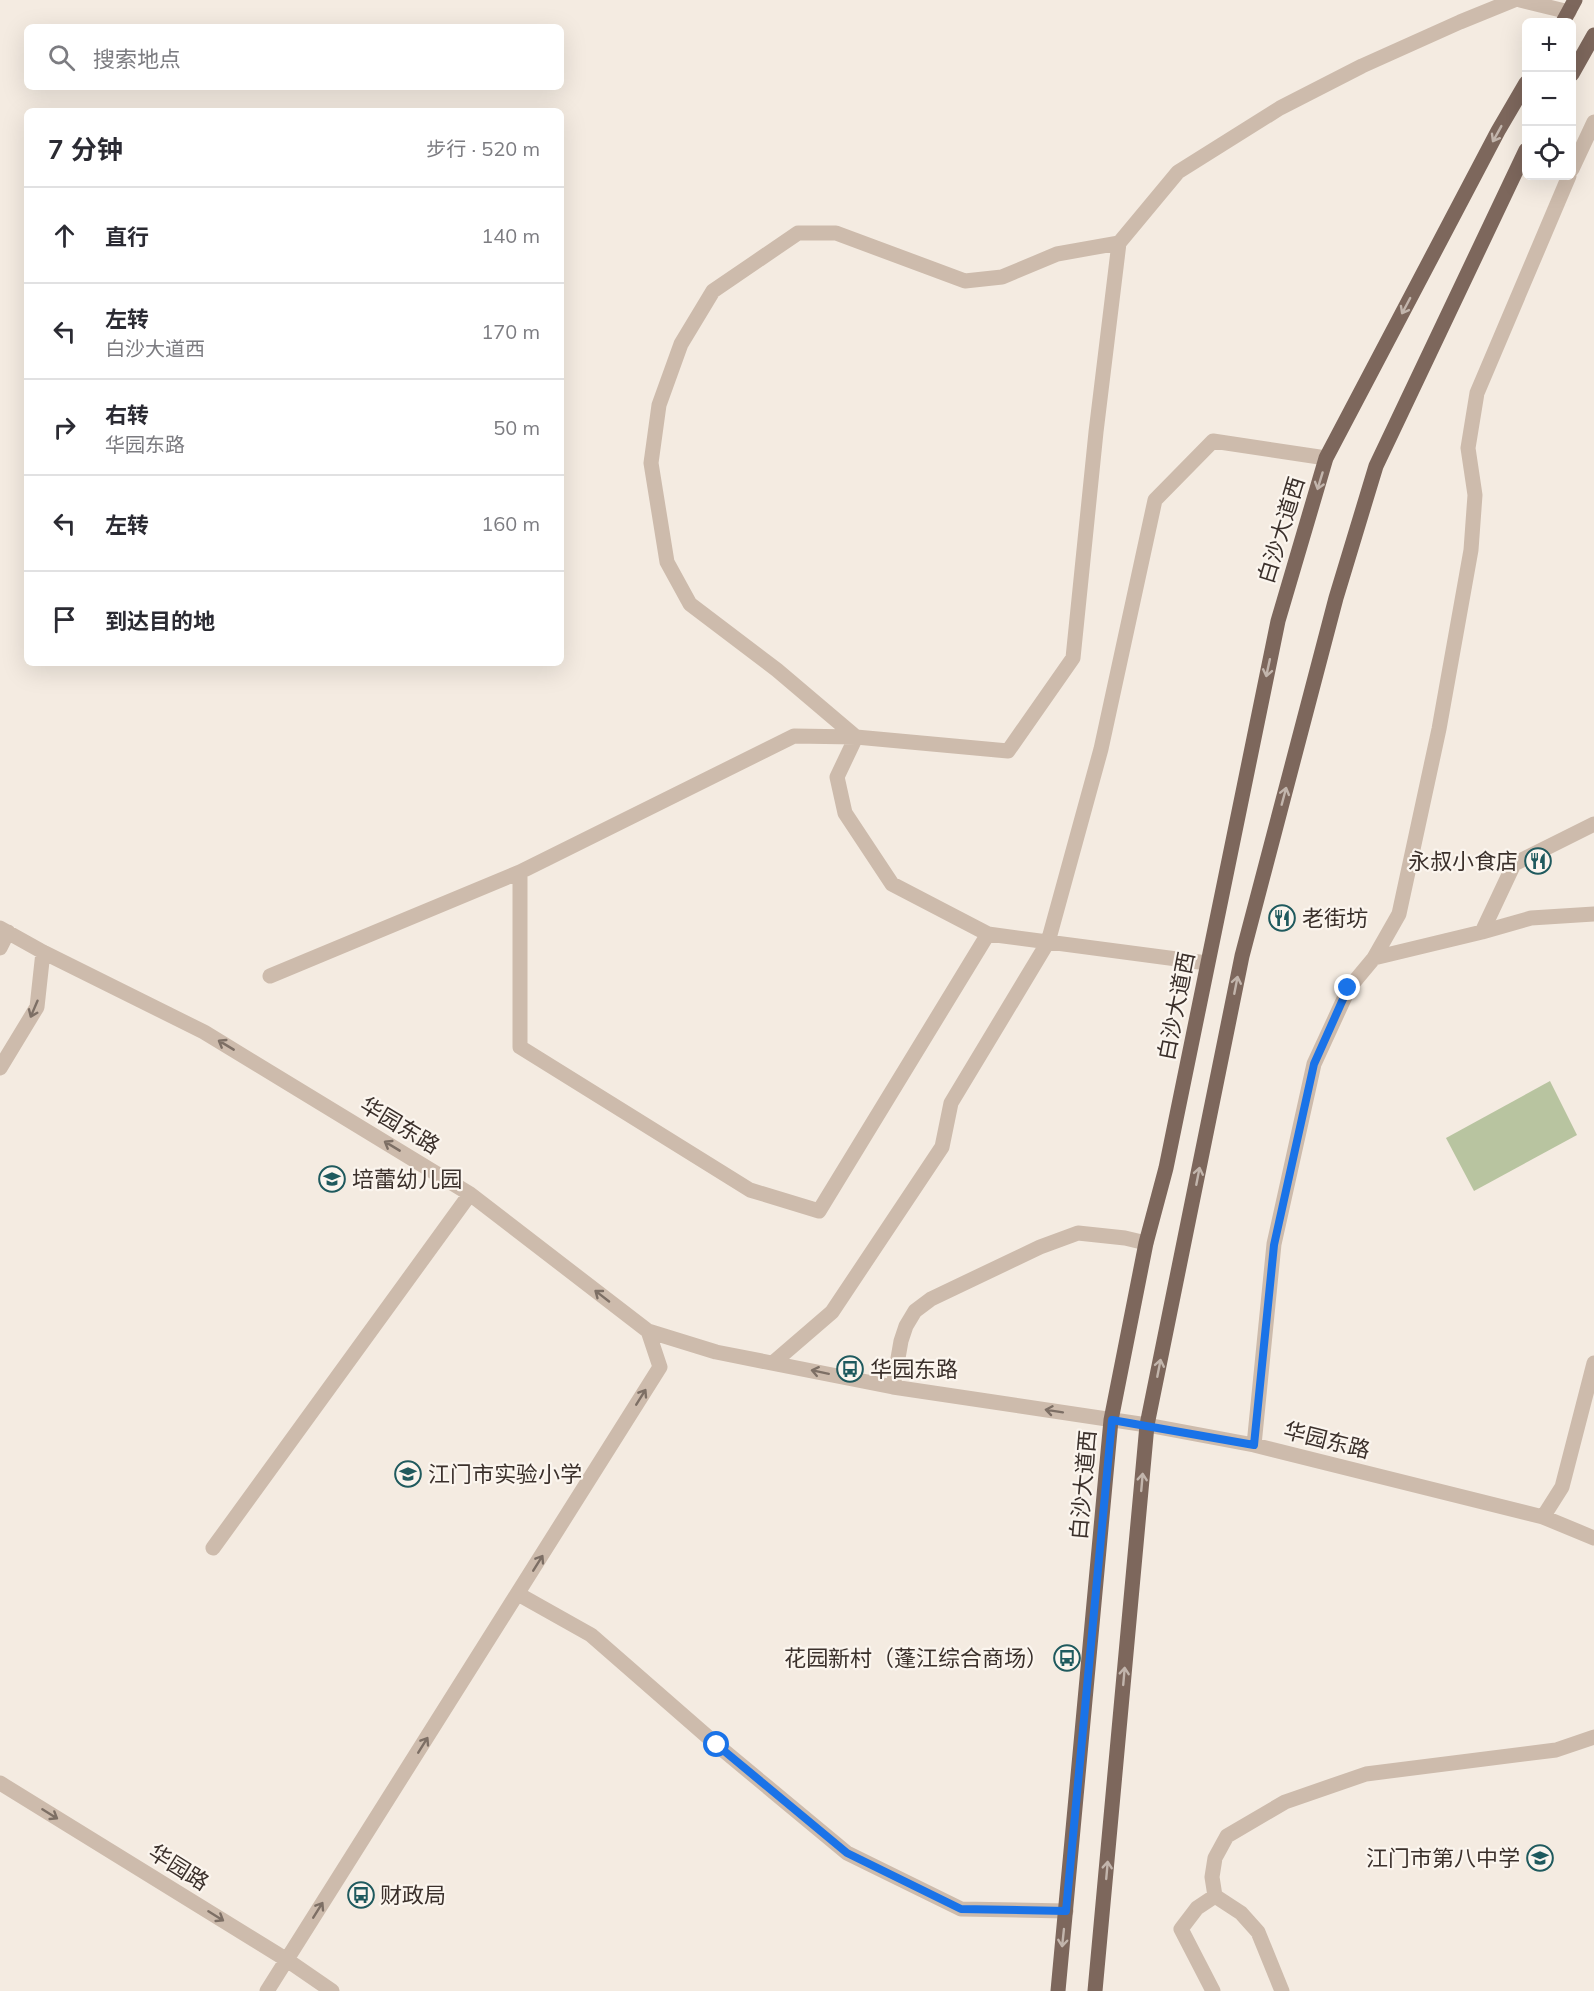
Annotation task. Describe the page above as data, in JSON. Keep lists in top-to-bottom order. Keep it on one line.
{"streets":{"main road":["白沙大道西"],"street":["华园东路","华园路"]},"crossings":[["白沙大道西","华园东路"]],"one_way":["华园东路","华园路"],"places":{"restaurant":["永叔小食店","老街坊"],"school or university":["培蕾幼儿园","江门市实验小学","江门市第八中学"],"bus stop":["华园东路","花园新村（蓬江综合商场）","财政局"]},"page":{"map_buttons":["+","−"],"search":"搜索地点","heading":["7 分钟","步行 · 520 m"],"list":[["直行","140 m"],["左转","白沙大道西","170 m"],["右转","华园东路","50 m"],["左转","160 m"],"到达目的地"]}}
